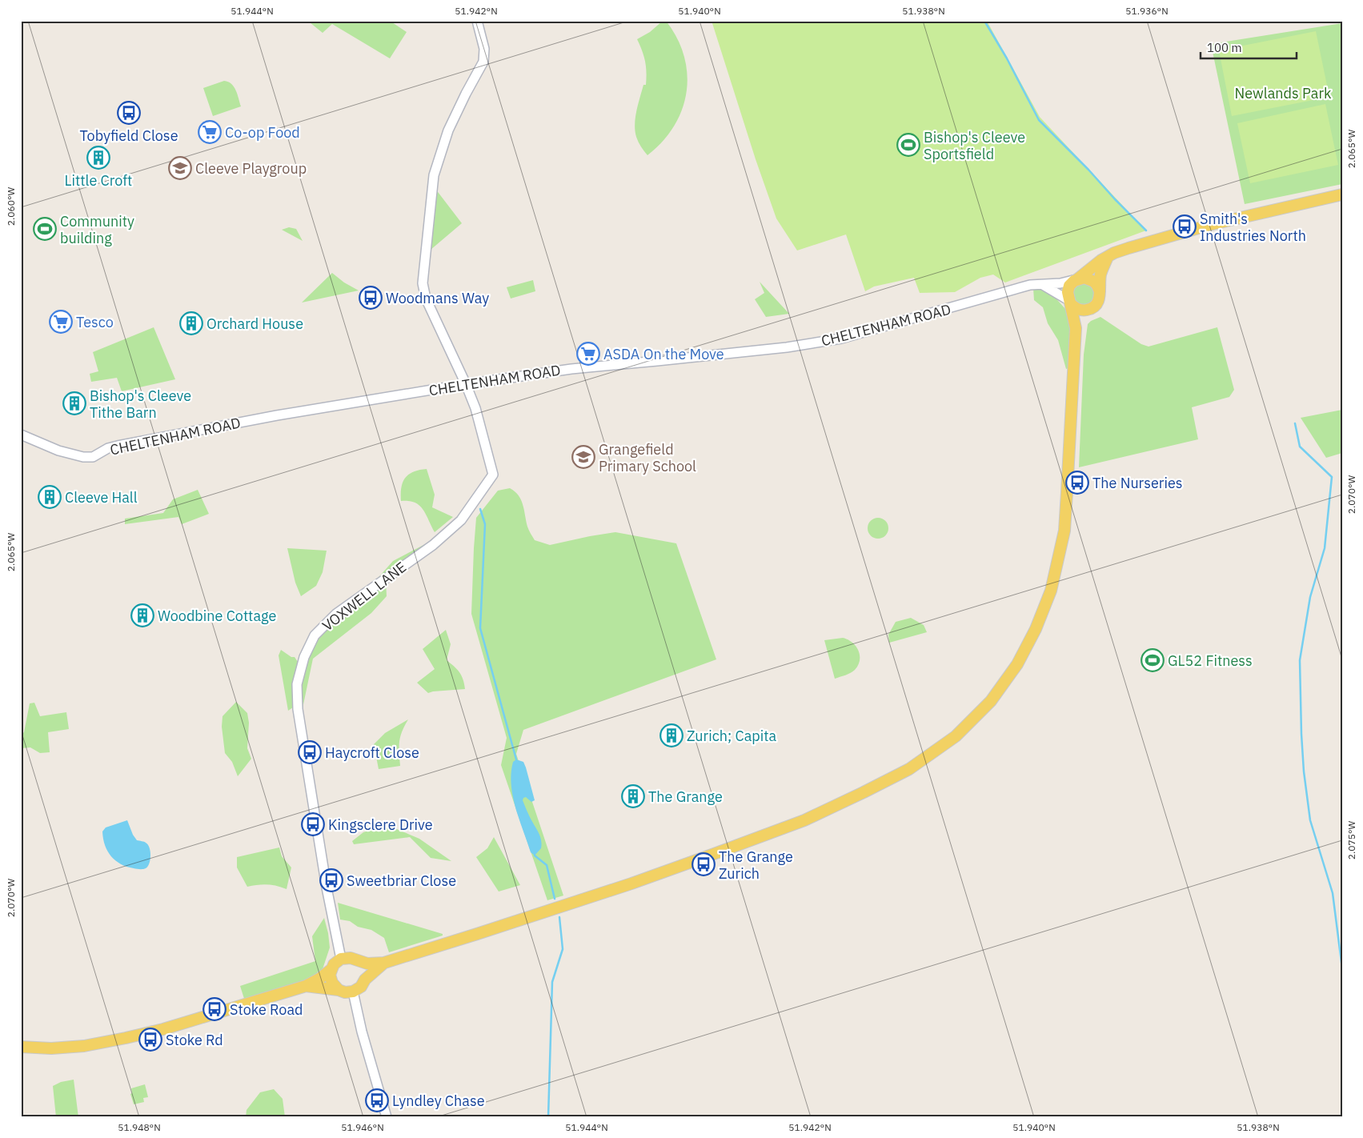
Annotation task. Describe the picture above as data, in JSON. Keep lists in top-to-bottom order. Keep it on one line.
{"streets":{"street":["CHELTENHAM ROAD","VOXWELL LANE"]},"crossings":[["CHELTENHAM ROAD","VOXWELL LANE"]],"parks":["Newlands Park"],"places":{"bus stop":["Tobyfield Close","Smith's Industries North","Woodmans Way","The Nurseries","Haycroft Close","Kingsclere Drive","The Grange Zurich","Sweetbriar Close","Stoke Road","Stoke Rd","Lyndley Chase"],"supermarket":["Co-op Food","Tesco","ASDA On the Move"],"sports":["Bishop's Cleeve Sportsfield","Community building","GL52 Fitness"],"building":["Little Croft","Orchard House","Bishop's Cleeve Tithe Barn","Cleeve Hall","Woodbine Cottage","Zurich; Capita","The Grange"],"school or university":["Cleeve Playgroup","Grangefield Primary School"]},"scale_bar":"100 m","coordinates":["51.944°N","51.942°N","51.940°N","51.938°N","51.936°N","2.065°W","2.060°W","2.070°W","2.075°W","51.948°N","51.946°N"]}
